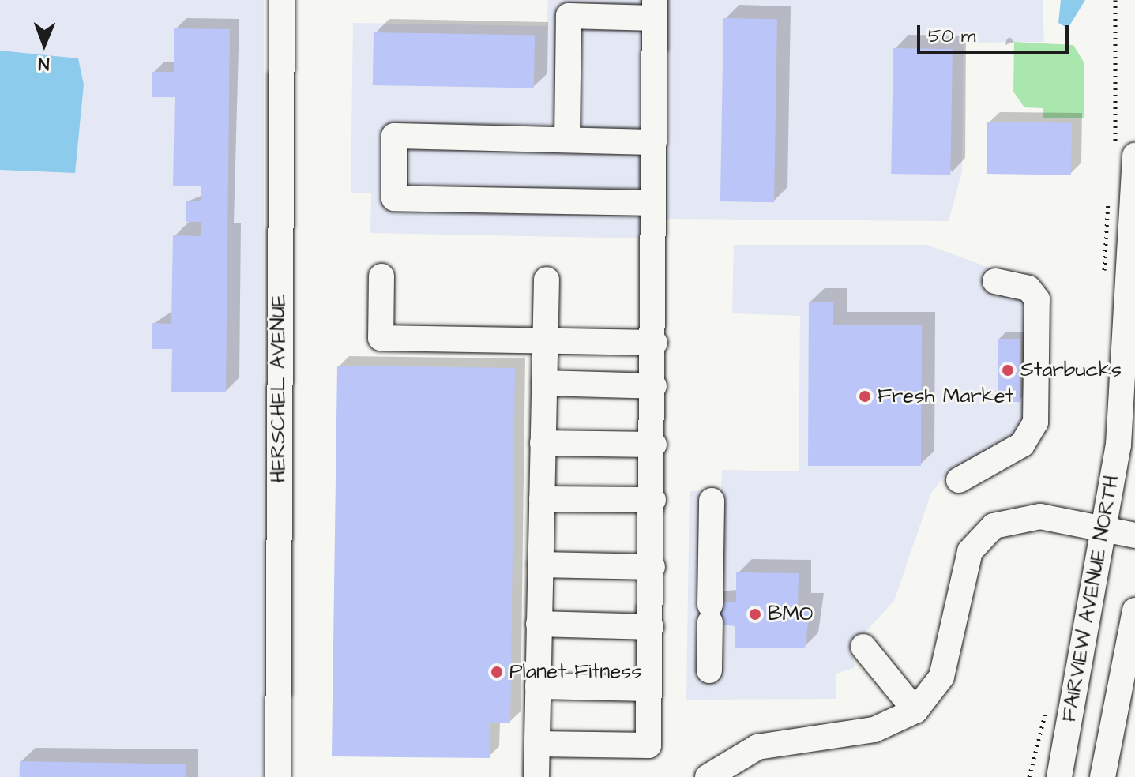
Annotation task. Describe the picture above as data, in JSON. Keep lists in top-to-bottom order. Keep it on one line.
{"streets":{"street":["HERSCHEL AVENUE","FAIRVIEW AVENUE NORTH"]},"places":["Starbucks","Fresh Market","BMO","Planet Fitness"],"scale_bar":"50 m","north":"bottom"}
